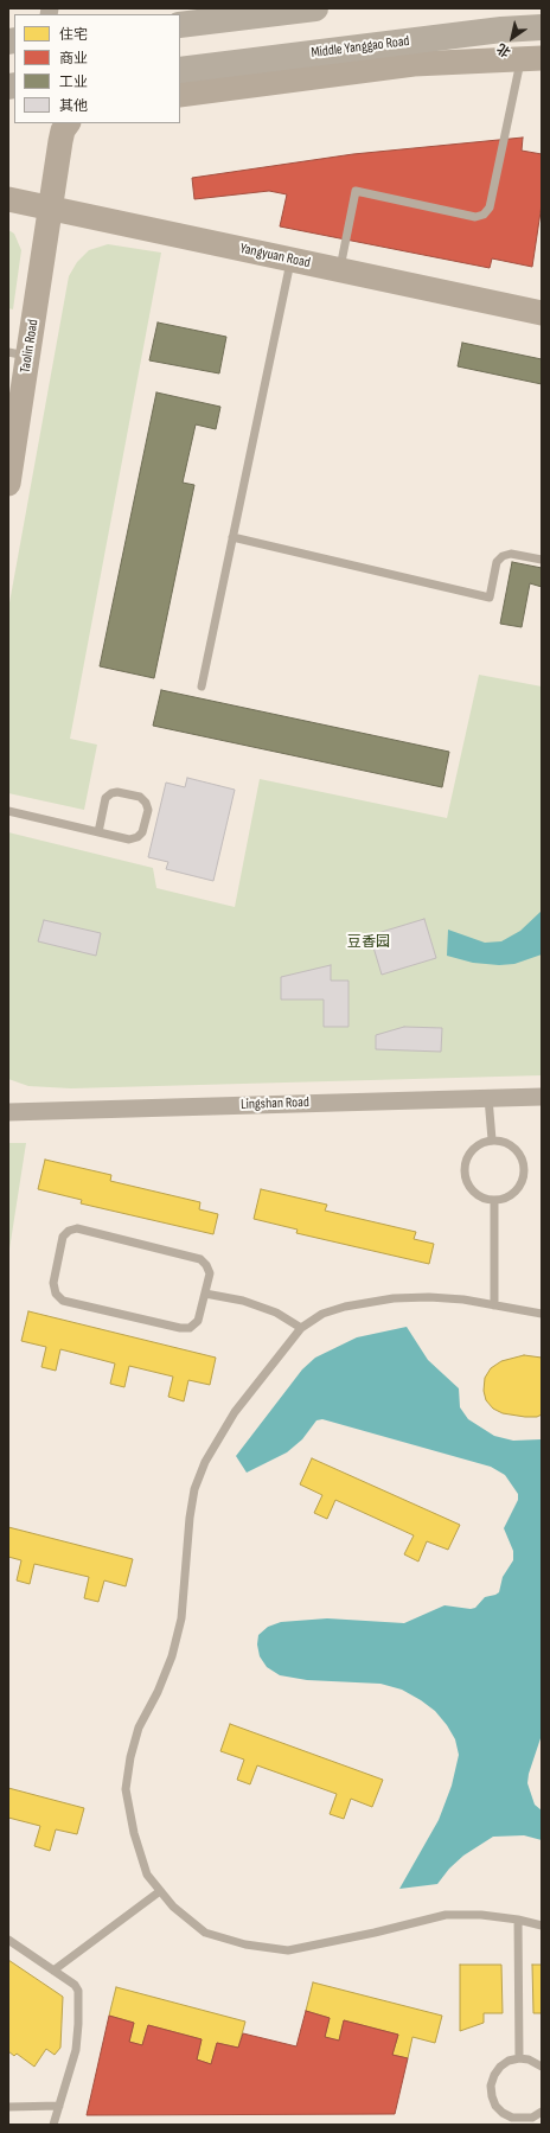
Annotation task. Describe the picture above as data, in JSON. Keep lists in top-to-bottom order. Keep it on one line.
{"streets":{"highway":["Middle Yanggao Road"],"street":["Yangyuan Road","Taolin Road","Lingshan Road"]},"crossings":[["Yangyuan Road","Taolin Road"]],"parks":["豆香园"],"legend":["住宅","商业","工业","其他"],"north":"bottom left"}
